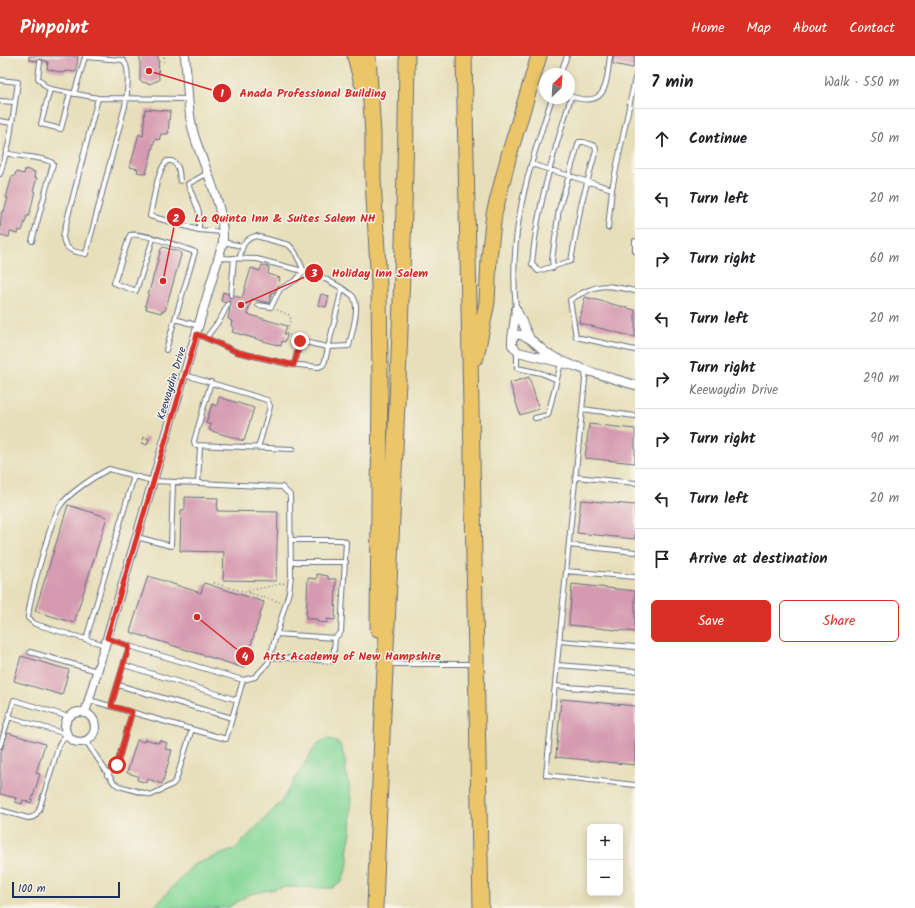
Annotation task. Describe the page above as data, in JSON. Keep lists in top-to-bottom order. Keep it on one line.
{"streets":{"street":["Keewaydin Drive"]},"places":["Anada Professional Building","La Quinta Inn & Suites Salem NH","Holiday Inn Salem","Arts Academy of New Hampshire"],"scale_bar":"100 m","north":"top right","page":{"header":"Pinpoint","nav":["Home","Map","About","Contact"],"heading":["7 min","Walk · 550 m"],"list":[["Continue","50 m"],["Turn left","20 m"],["Turn right","60 m"],["Turn left","20 m"],["Turn right","Keewaydin Drive","290 m"],["Turn right","90 m"],["Turn left","20 m"],"Arrive at destination"],"buttons":["Save","Share"],"map_buttons":["+","−"],"scale":"100 m"}}
